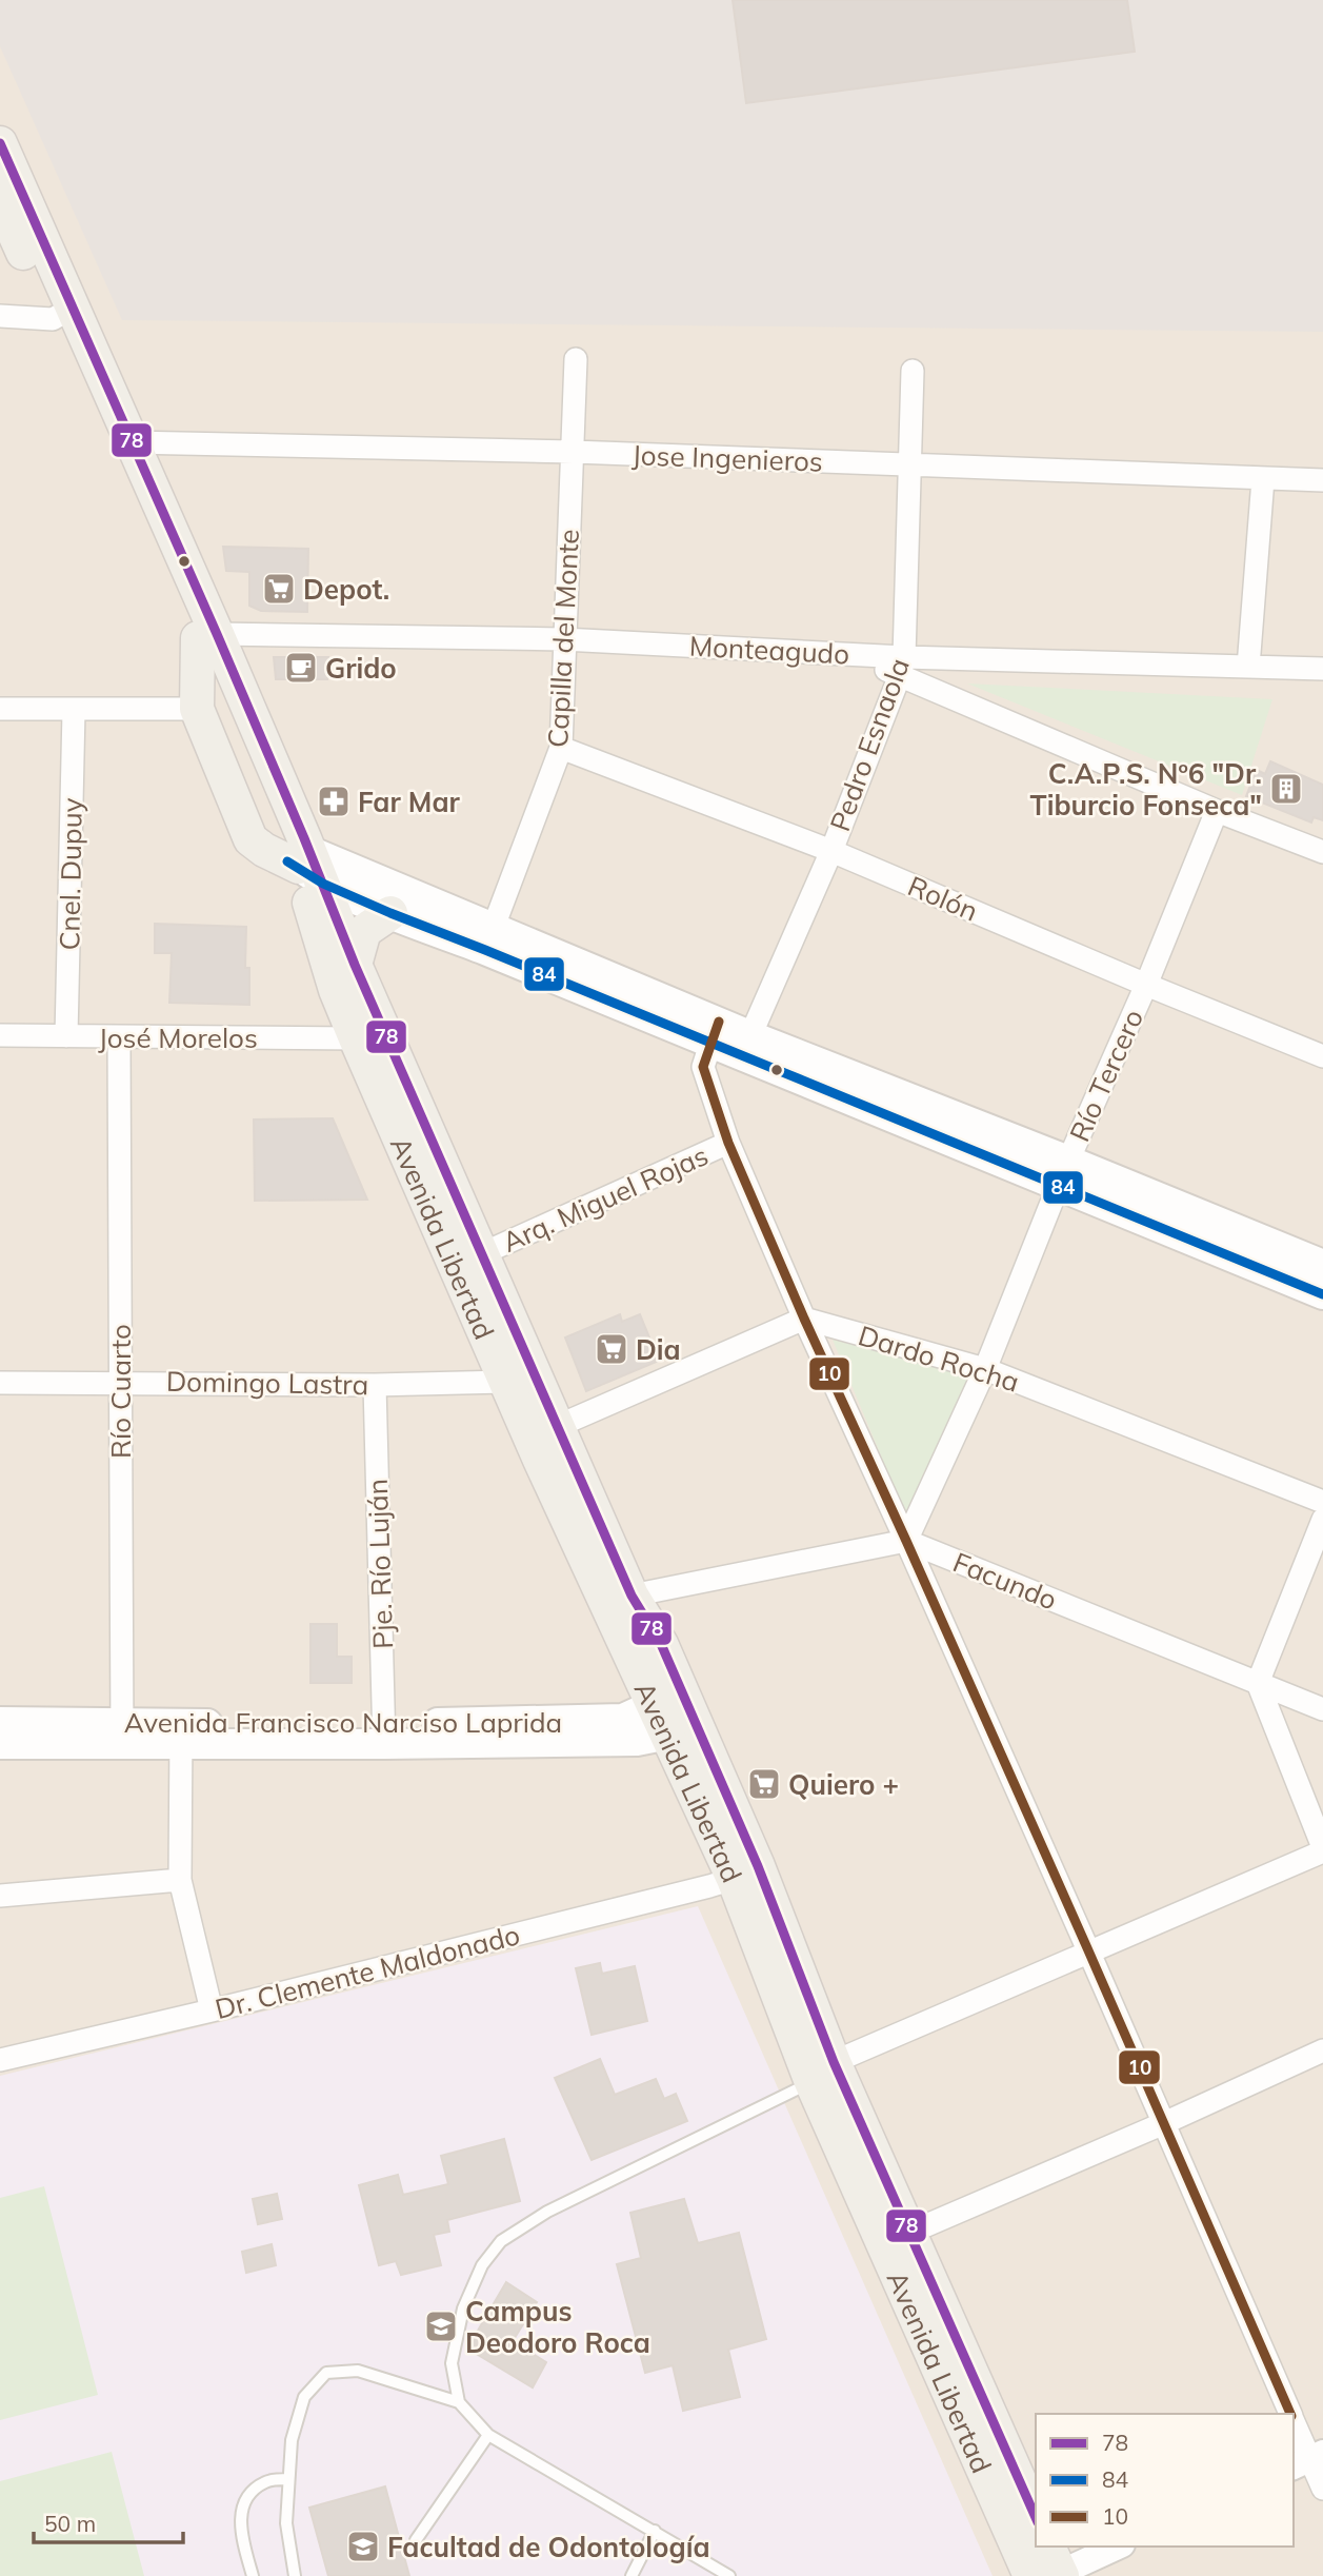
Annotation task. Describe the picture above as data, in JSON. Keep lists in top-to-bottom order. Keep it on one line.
{"streets":{"main road":["Avenida Libertad","Avenida Francisco Narciso Laprida"],"street":["Jose Ingenieros","Capilla del Monte","Monteagudo","Pedro Esnaola","Cnel. Dupuy","Rolón","José Morelos","Río Tercero","Arq. Miguel Rojas","Dardo Rocha","Domingo Lastra","Río Cuarto","Pje. Río Luján","Facundo","Dr. Clemente Maldonado"]},"crossings":[["Jose Ingenieros","Capilla del Monte"],["Jose Ingenieros","Pedro Esnaola"],["Capilla del Monte","Monteagudo"],["Capilla del Monte","Rolón"],["Monteagudo","Pedro Esnaola"],["Pedro Esnaola","Rolón"],["Cnel. Dupuy","José Morelos"],["Rolón","Río Tercero"],["José Morelos","Avenida Libertad"],["José Morelos","Río Cuarto"],["Río Tercero","Dardo Rocha"],["Río Tercero","Facundo"],["Arq. Miguel Rojas","Avenida Libertad"],["Avenida Libertad","Domingo Lastra"],["Avenida Libertad","Avenida Francisco Narciso Laprida"],["Avenida Libertad","Dr. Clemente Maldonado"],["Domingo Lastra","Río Cuarto"],["Domingo Lastra","Pje. Río Luján"],["Río Cuarto","Avenida Francisco Narciso Laprida"],["Pje. Río Luján","Avenida Francisco Narciso Laprida"]],"places":{"supermarket":["Depot.","Dia","Quiero +"],"cafe":["Grido"],"building":["C.A.P.S. Nº6 \"Dr. Tiburcio Fonseca\""],"pharmacy":["Far Mar"],"school or university":["Campus Deodoro Roca","Facultad de Odontología"]},"lines":["transit line 78","transit line 84","transit line 10"],"legend":["78","84","10"],"scale_bar":"50 m"}
